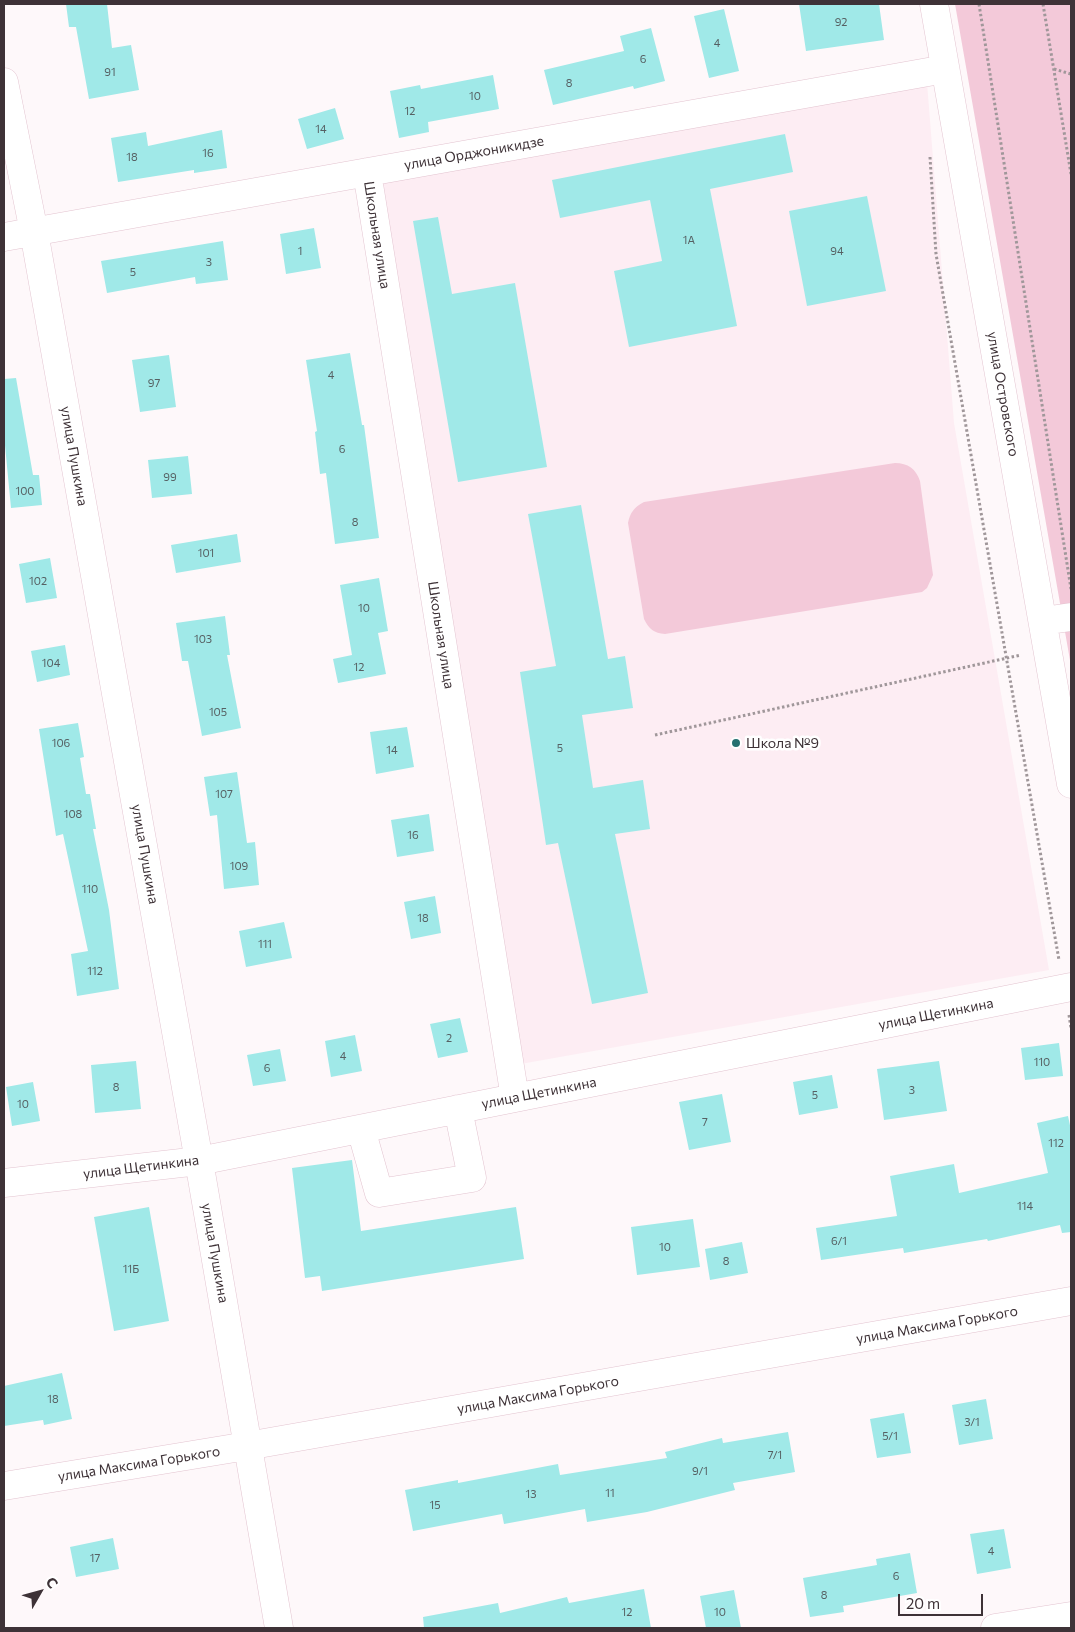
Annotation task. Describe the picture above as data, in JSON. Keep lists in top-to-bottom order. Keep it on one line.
{"streets":{"street":["улица Орджоникидзе","Школьная улица","улица Островского","улица Пушкина","улица Щетинкина","улица Максима Горького"]},"crossings":[["улица Орджоникидзе","Школьная улица"],["улица Орджоникидзе","улица Островского"],["улица Орджоникидзе","улица Пушкина"],["Школьная улица","улица Щетинкина"],["улица Пушкина","улица Щетинкина"],["улица Пушкина","улица Максима Горького"]],"places":["Школа №9"],"house_numbers":["92","4","6","91","8","10","12","14","16","18","1А","1","94","3","5","4","97","6","99","100","8","101","102","10","103","104","12","105","106","5","14","107","108","16","109","110","18","111","112","2","4","110","6","8","3","5","10","7","112","114","6/1","10","8","11Б","18","3/1","5/1","7/1","9/1","11","13","15","4","17","6","8","12","10"],"scale_bar":"20 m","north":"top right"}
